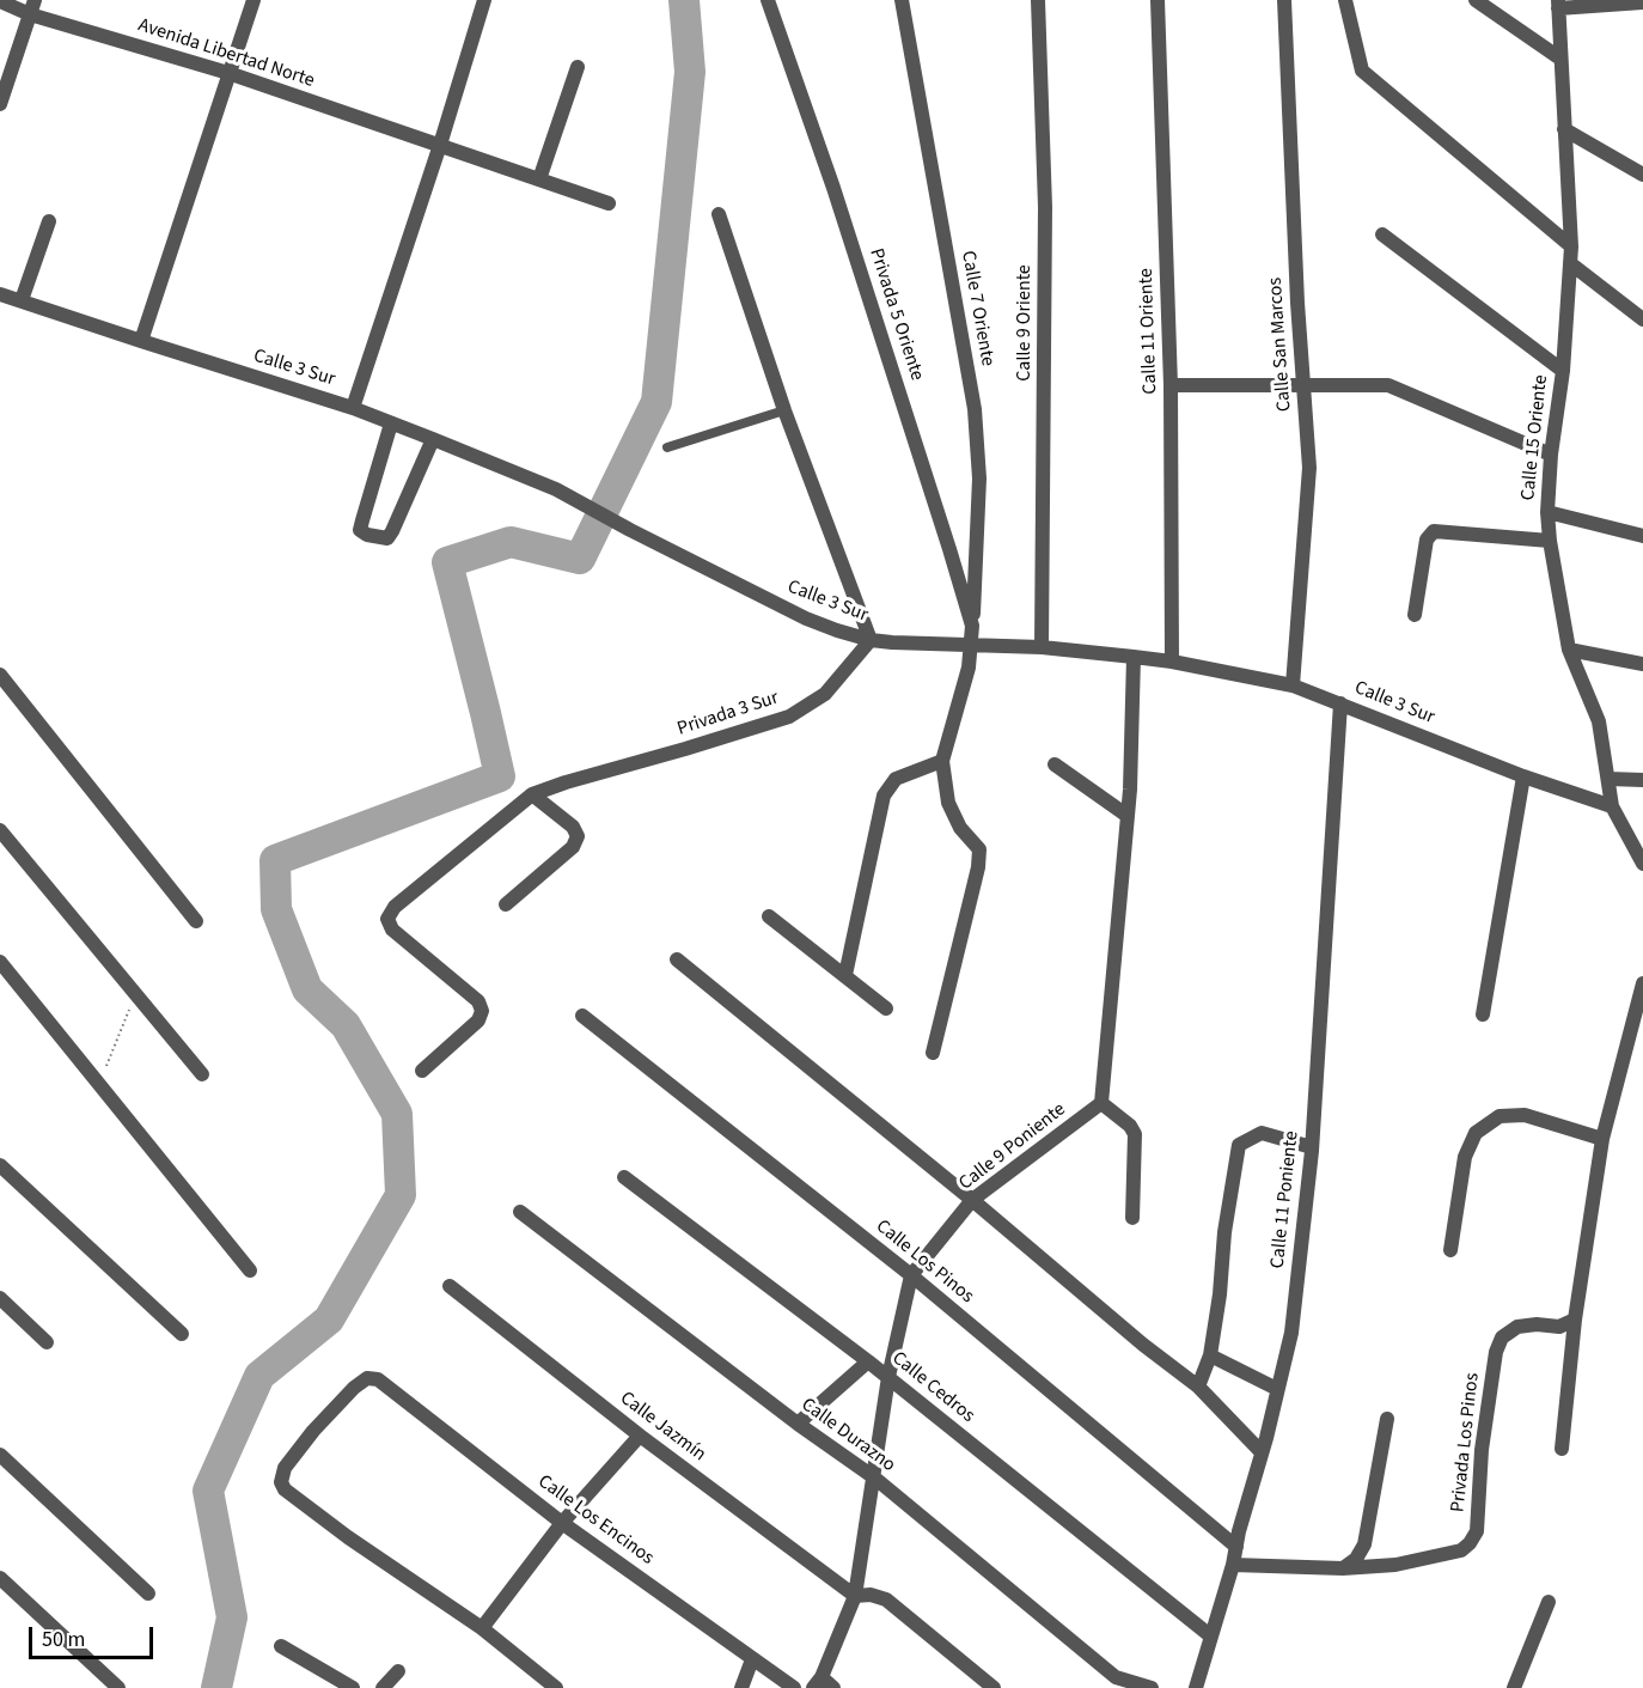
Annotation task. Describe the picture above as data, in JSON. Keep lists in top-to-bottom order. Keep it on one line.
{"streets":{"street":["Avenida Libertad Norte","Calle 7 Oriente","Privada 5 Oriente","Calle 9 Oriente","Calle 11 Oriente","Calle San Marcos","Calle 3 Sur","Calle 15 Oriente","Privada 3 Sur","Calle 9 Poniente","Calle 11 Poniente","Calle Los Pinos","Calle Cedros","Calle Jazmín","Calle Durazno","Privada Los Pinos","Calle Los Encinos"]},"crossings":[["Calle 7 Oriente","Privada 5 Oriente"],["Privada 5 Oriente","Calle 3 Sur"],["Calle 9 Oriente","Calle 3 Sur"],["Calle 11 Oriente","Calle 3 Sur"],["Calle San Marcos","Calle 3 Sur"],["Calle 3 Sur","Calle 15 Oriente"],["Calle 3 Sur","Privada 3 Sur"],["Calle 3 Sur","Calle 11 Poniente"],["Calle 9 Poniente","Calle Los Pinos"],["Calle 9 Poniente","Calle Cedros"],["Calle 9 Poniente","Calle Jazmín"],["Calle 9 Poniente","Calle Durazno"],["Calle 11 Poniente","Calle Los Pinos"],["Calle 11 Poniente","Calle Cedros"],["Calle 11 Poniente","Privada Los Pinos"]],"scale_bar":"50 m"}
